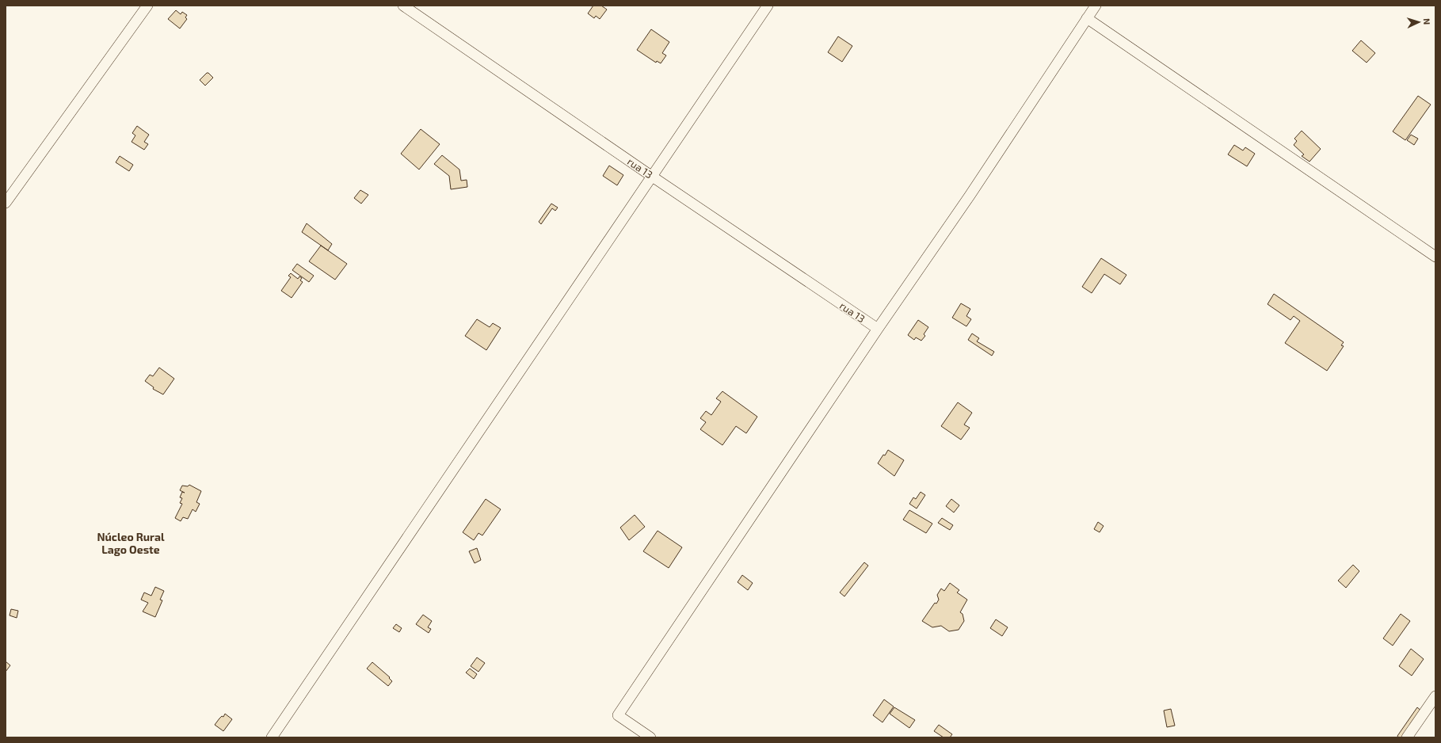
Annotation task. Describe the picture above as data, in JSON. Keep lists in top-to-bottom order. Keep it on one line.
{"streets":{"street":["rua 13"]},"districts":["Núcleo Rural Lago Oeste"],"north":"right"}
